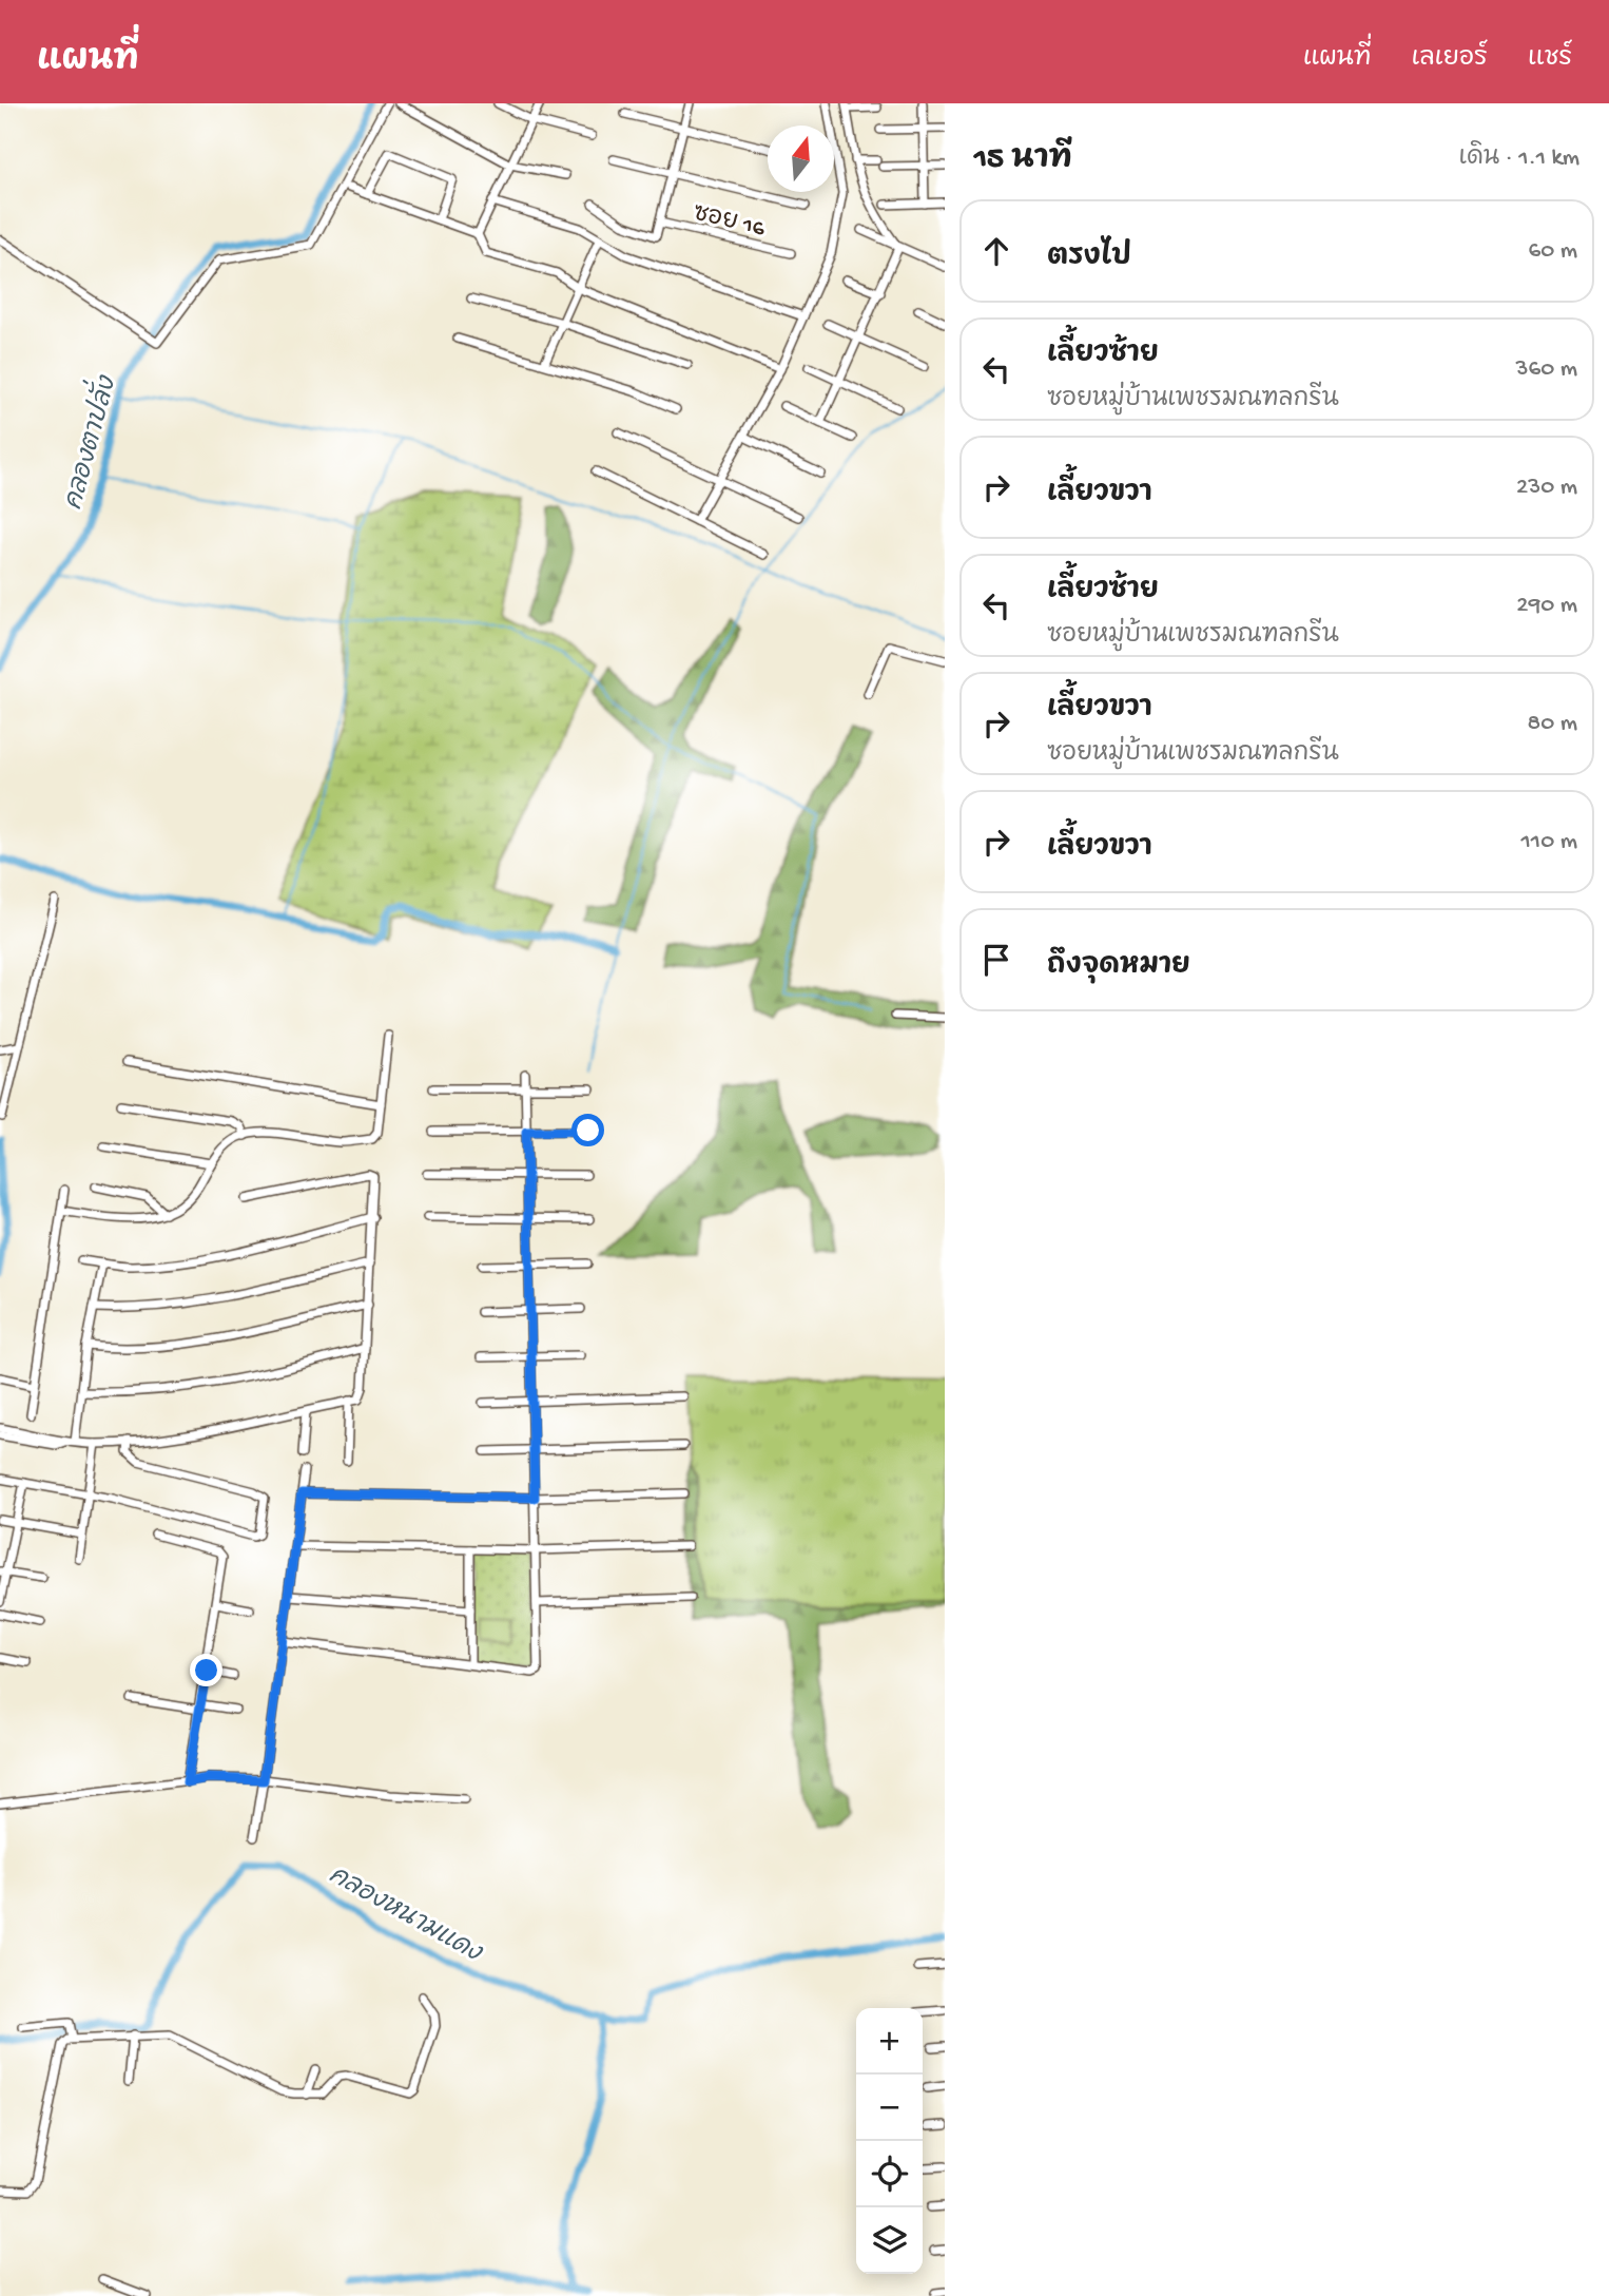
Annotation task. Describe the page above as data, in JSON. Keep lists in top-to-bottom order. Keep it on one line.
{"streets":{"street":["ซอย 16"]},"water":["คลองตาปลั่ง","คลองหนามแดง"],"north":"top","page":{"header":"แผนที่","nav":["แผนที่","เลเยอร์","แชร์"],"heading":["15 นาที","เดิน · 1.1 km"],"list":[["ตรงไป","60 m"],["เลี้ยวซ้าย","ซอยหมู่บ้านเพชรมณฑลกรีน","360 m"],["เลี้ยวขวา","230 m"],["เลี้ยวซ้าย","ซอยหมู่บ้านเพชรมณฑลกรีน","290 m"],["เลี้ยวขวา","ซอยหมู่บ้านเพชรมณฑลกรีน","80 m"],["เลี้ยวขวา","110 m"],"ถึงจุดหมาย"],"map_buttons":["+","−"]}}
